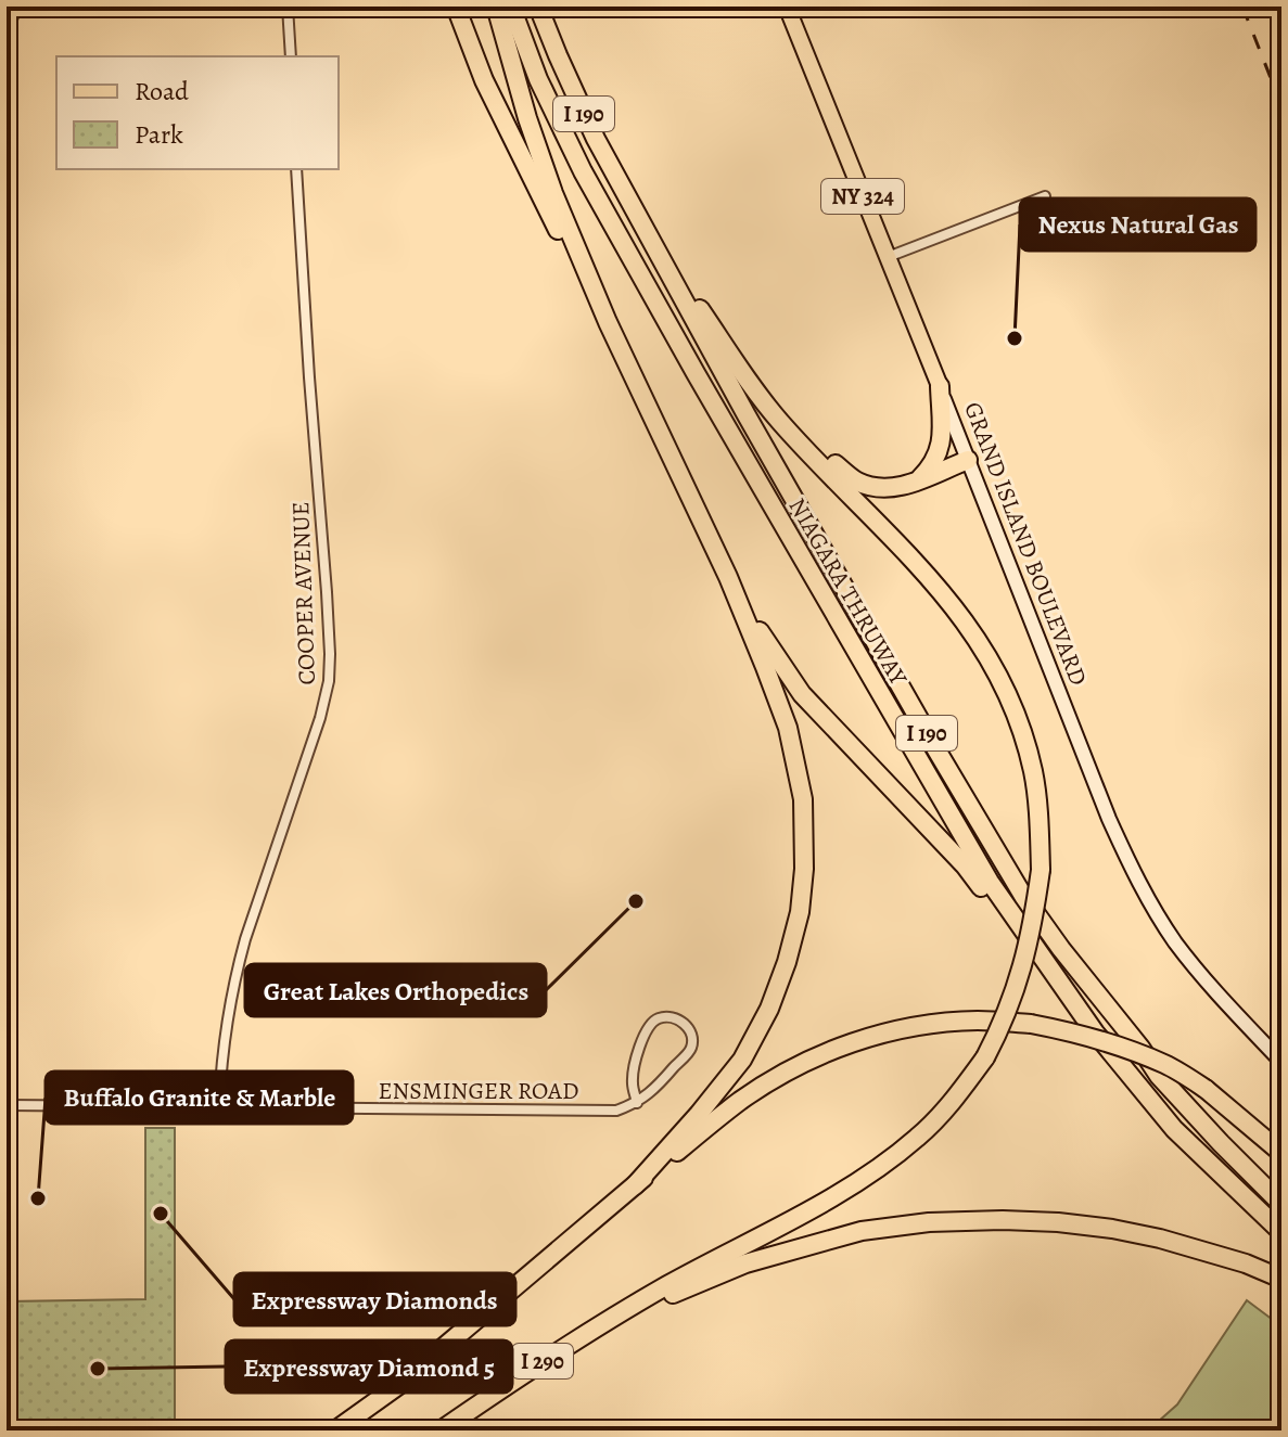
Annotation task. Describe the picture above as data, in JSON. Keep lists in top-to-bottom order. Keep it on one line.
{"streets":{"highway":["I 190","NIAGARA THRUWAY","I 290"],"main road":["NY 324","GRAND ISLAND BOULEVARD"],"street":["COOPER AVENUE","ENSMINGER ROAD"]},"crossings":[["COOPER AVENUE","ENSMINGER ROAD"]],"places":["Nexus Natural Gas","Great Lakes Orthopedics","Buffalo Granite & Marble","Expressway Diamonds","Expressway Diamond 5"],"legend":["Road","Park"]}
